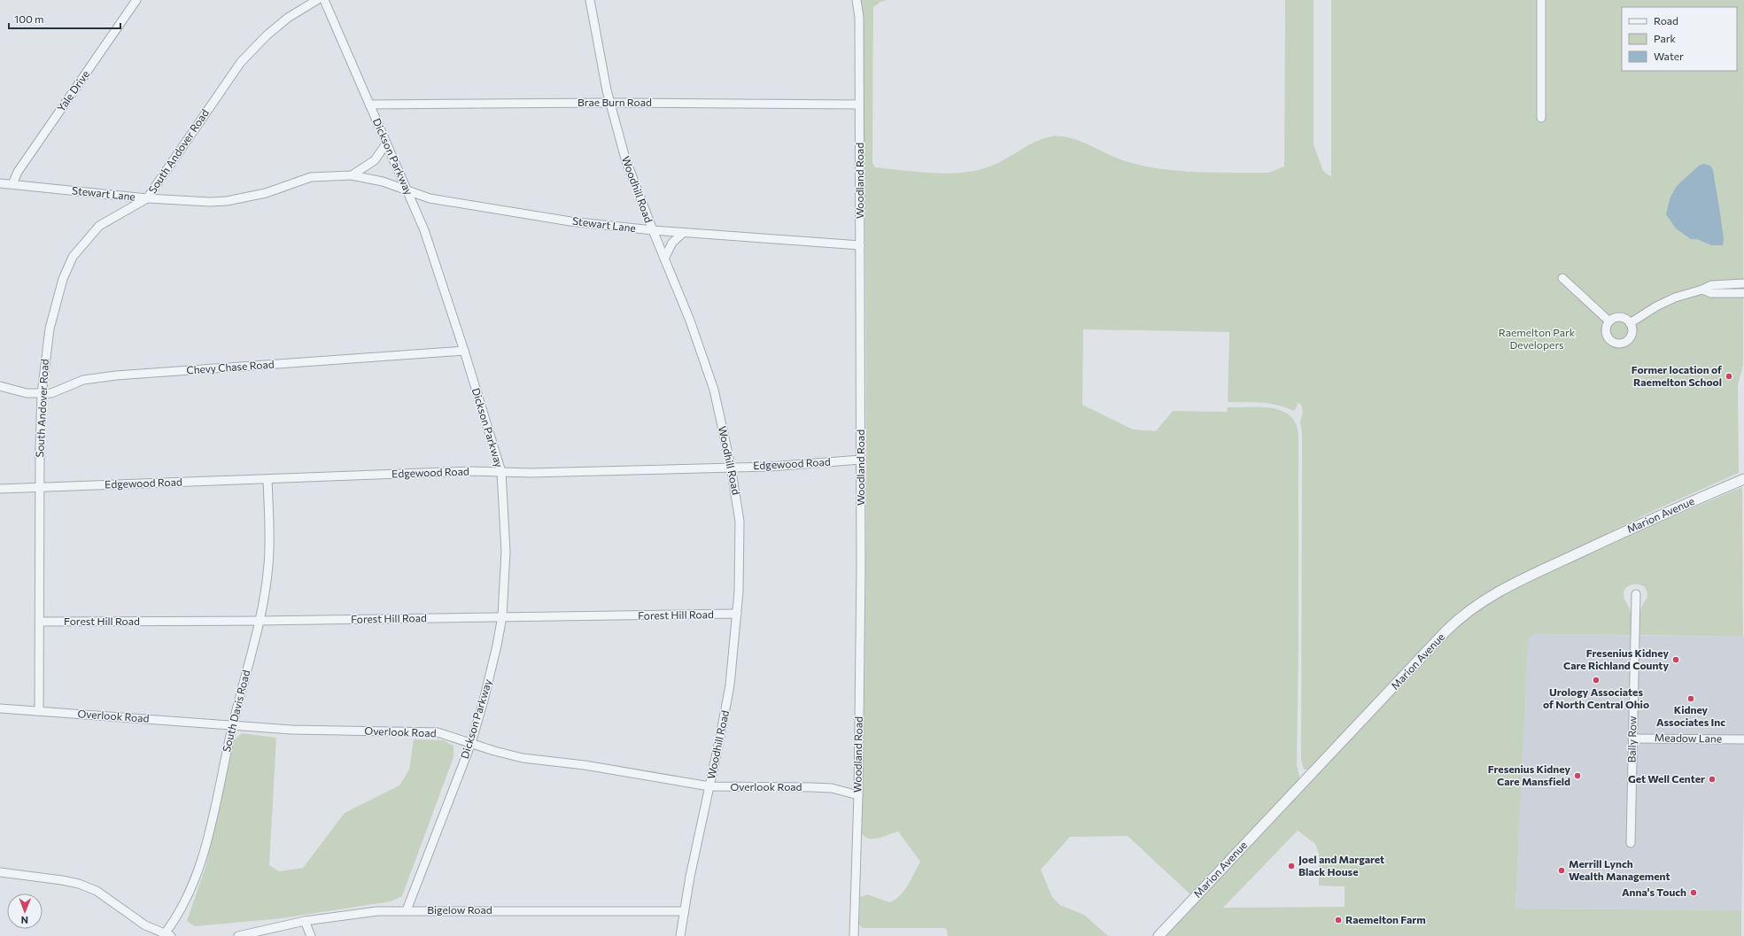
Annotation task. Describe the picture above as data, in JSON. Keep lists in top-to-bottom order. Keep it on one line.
{"streets":{"street":["Yale Drive","Brae Burn Road","South Andover Road","Dickson Parkway","Woodland Road","Woodhill Road","Stewart Lane","Chevy Chase Road","Edgewood Road","Marion Avenue","Forest Hill Road","South Davis Road","Overlook Road","Meadow Lane","Bally Row","Bigelow Road"]},"crossings":[["Yale Drive","Stewart Lane"],["Brae Burn Road","Dickson Parkway"],["Brae Burn Road","Woodland Road"],["Brae Burn Road","Woodhill Road"],["South Andover Road","Stewart Lane"],["South Andover Road","Chevy Chase Road"],["South Andover Road","Edgewood Road"],["South Andover Road","Forest Hill Road"],["South Andover Road","Overlook Road"],["Dickson Parkway","Stewart Lane"],["Dickson Parkway","Chevy Chase Road"],["Dickson Parkway","Edgewood Road"],["Dickson Parkway","Forest Hill Road"],["Dickson Parkway","Overlook Road"],["Dickson Parkway","Bigelow Road"],["Woodland Road","Stewart Lane"],["Woodland Road","Edgewood Road"],["Woodland Road","Overlook Road"],["Woodhill Road","Stewart Lane"],["Woodhill Road","Edgewood Road"],["Woodhill Road","Forest Hill Road"],["Woodhill Road","Overlook Road"],["Woodhill Road","Bigelow Road"],["Edgewood Road","South Davis Road"],["Forest Hill Road","South Davis Road"],["South Davis Road","Overlook Road"],["Meadow Lane","Bally Row"]],"parks":["Raemelton Park Developers"],"places":["Former location of Raemelton School","Fresenius Kidney Care Richland County","Urology Associates of North Central Ohio","Kidney Associates Inc","Fresenius Kidney Care Mansfield","Get Well Center","Joel and Margaret Black House","Merrill Lynch Wealth Management","Anna's Touch","Raemelton Farm"],"legend":["Road","Park","Water"],"scale_bar":"100 m","north":"bottom"}
